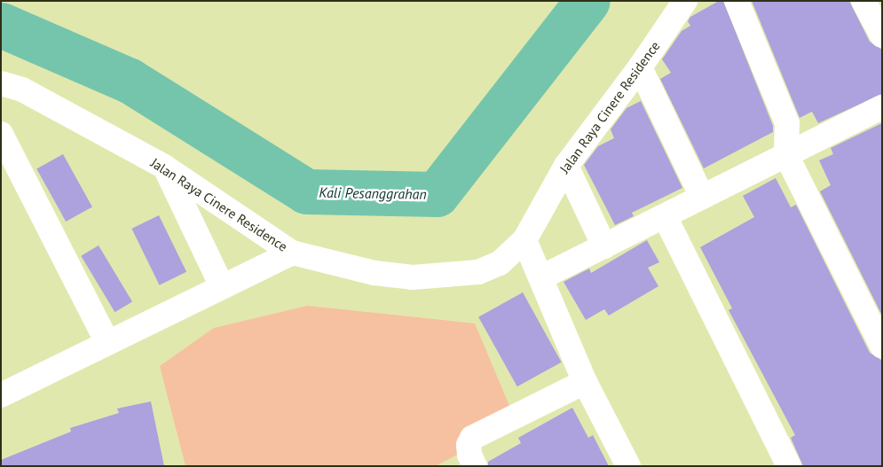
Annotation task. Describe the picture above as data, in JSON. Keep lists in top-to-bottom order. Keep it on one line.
{"streets":{"street":["Jalan Raya Cinere Residence"]},"water":["Kali Pesanggrahan"]}
